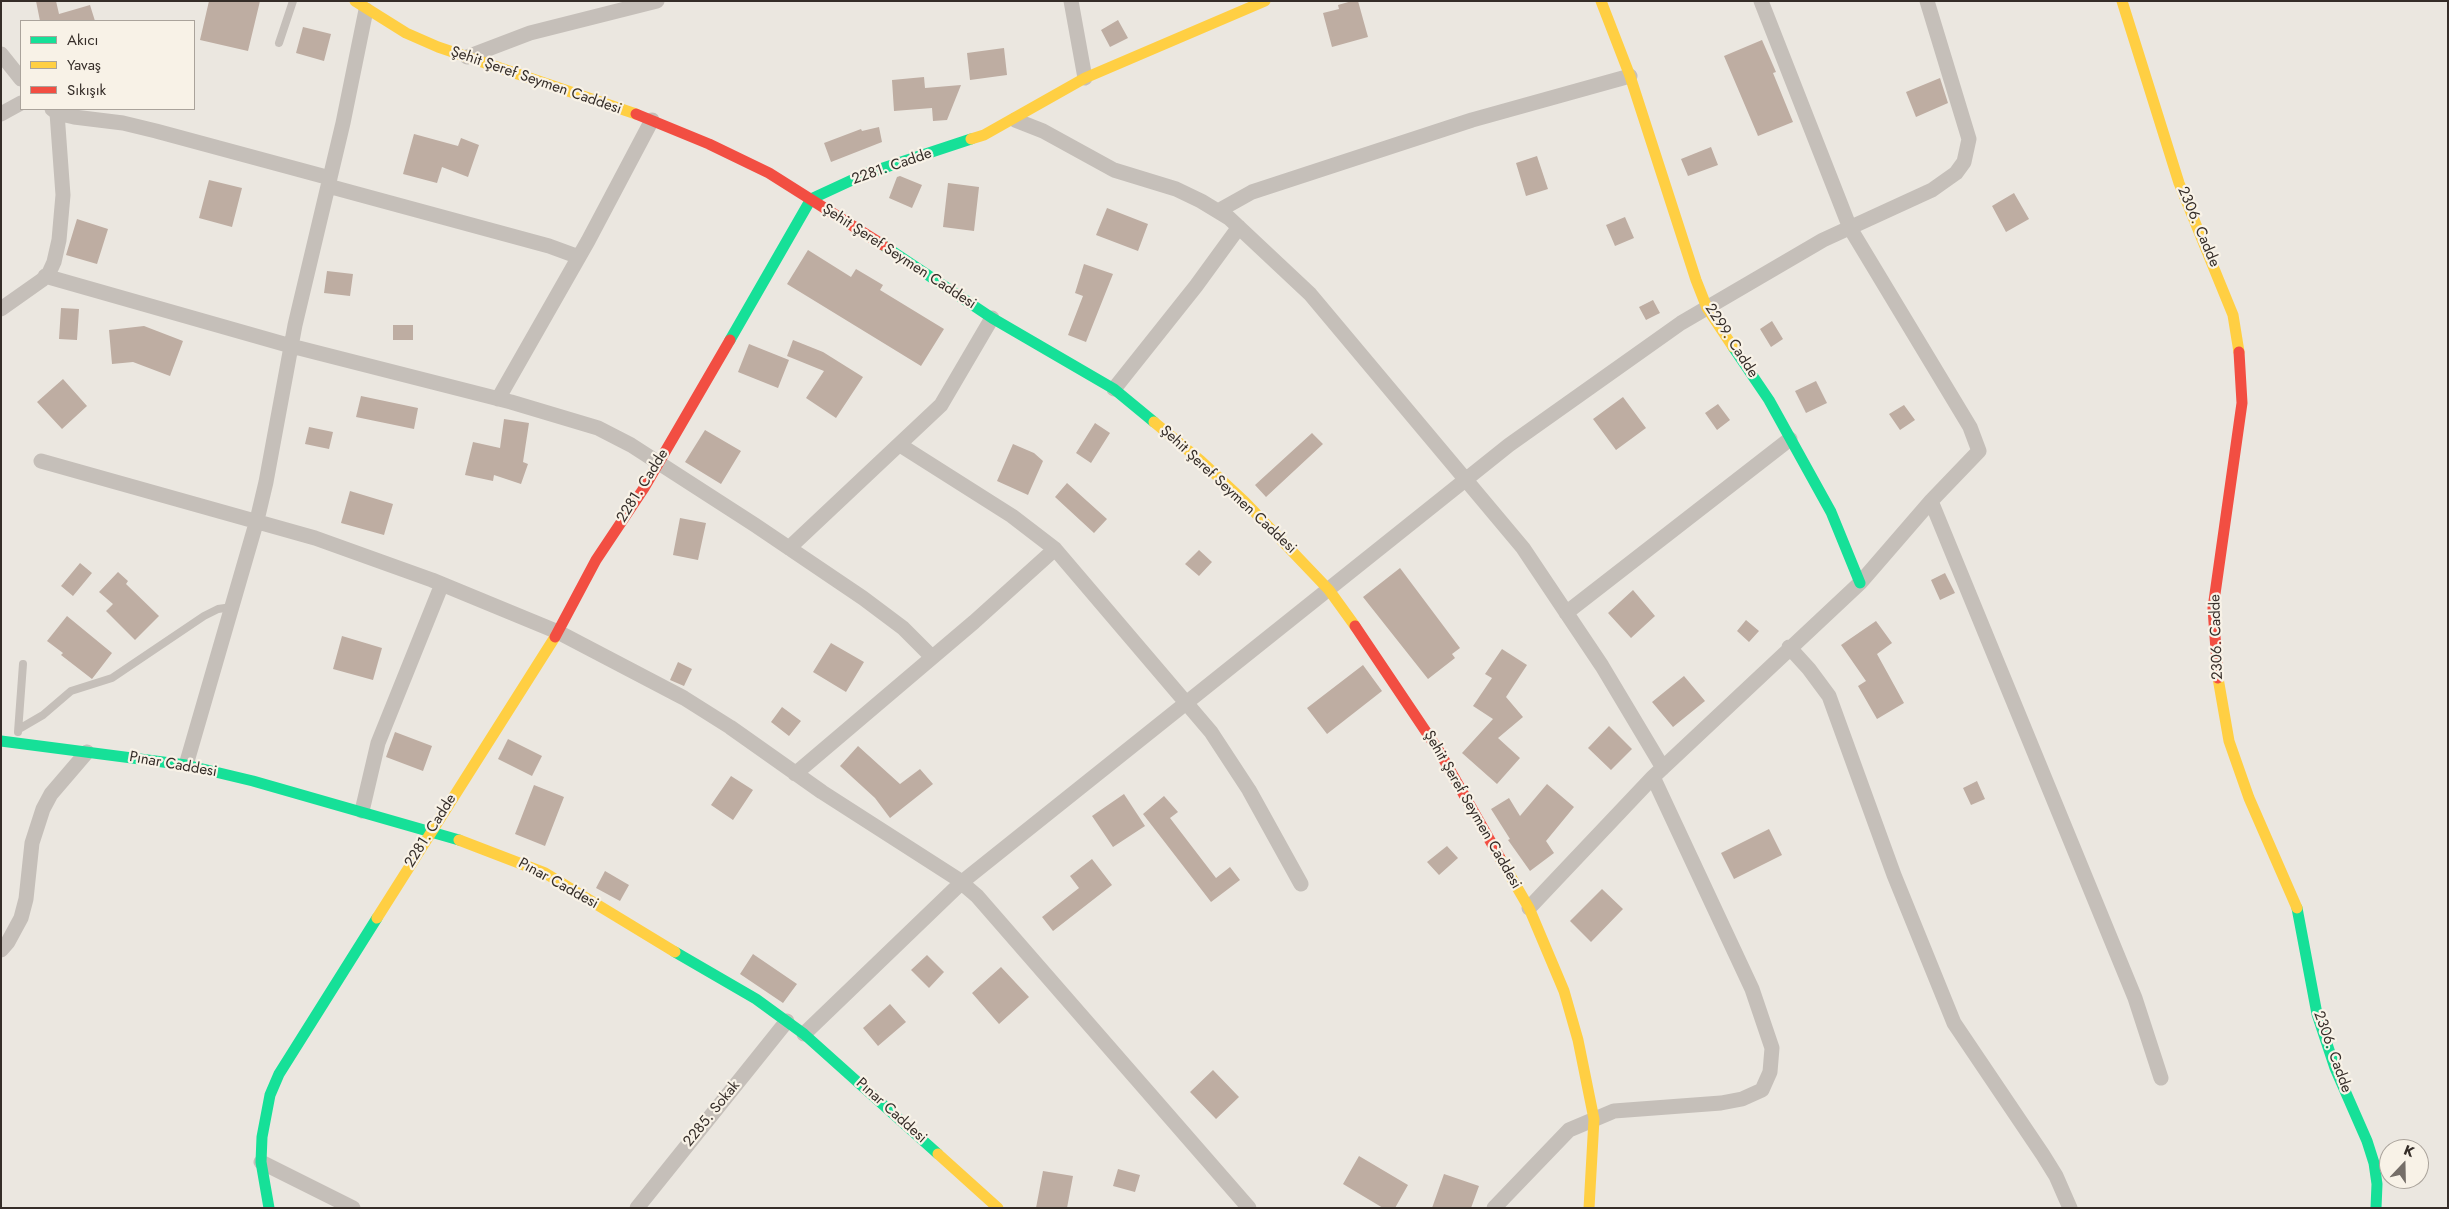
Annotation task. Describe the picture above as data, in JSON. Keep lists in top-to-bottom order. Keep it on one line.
{"streets":{"street":["Şehit Şeref Seymen Caddesi","2281. Cadde","2306. Cadde","2299. Cadde","Pınar Caddesi","2285. Sokak"]},"crossings":[["Şehit Şeref Seymen Caddesi","2281. Cadde"],["2281. Cadde","Pınar Caddesi"],["Pınar Caddesi","2285. Sokak"]],"legend":["Akıcı","Yavaş","Sıkışık"],"north":"top"}
